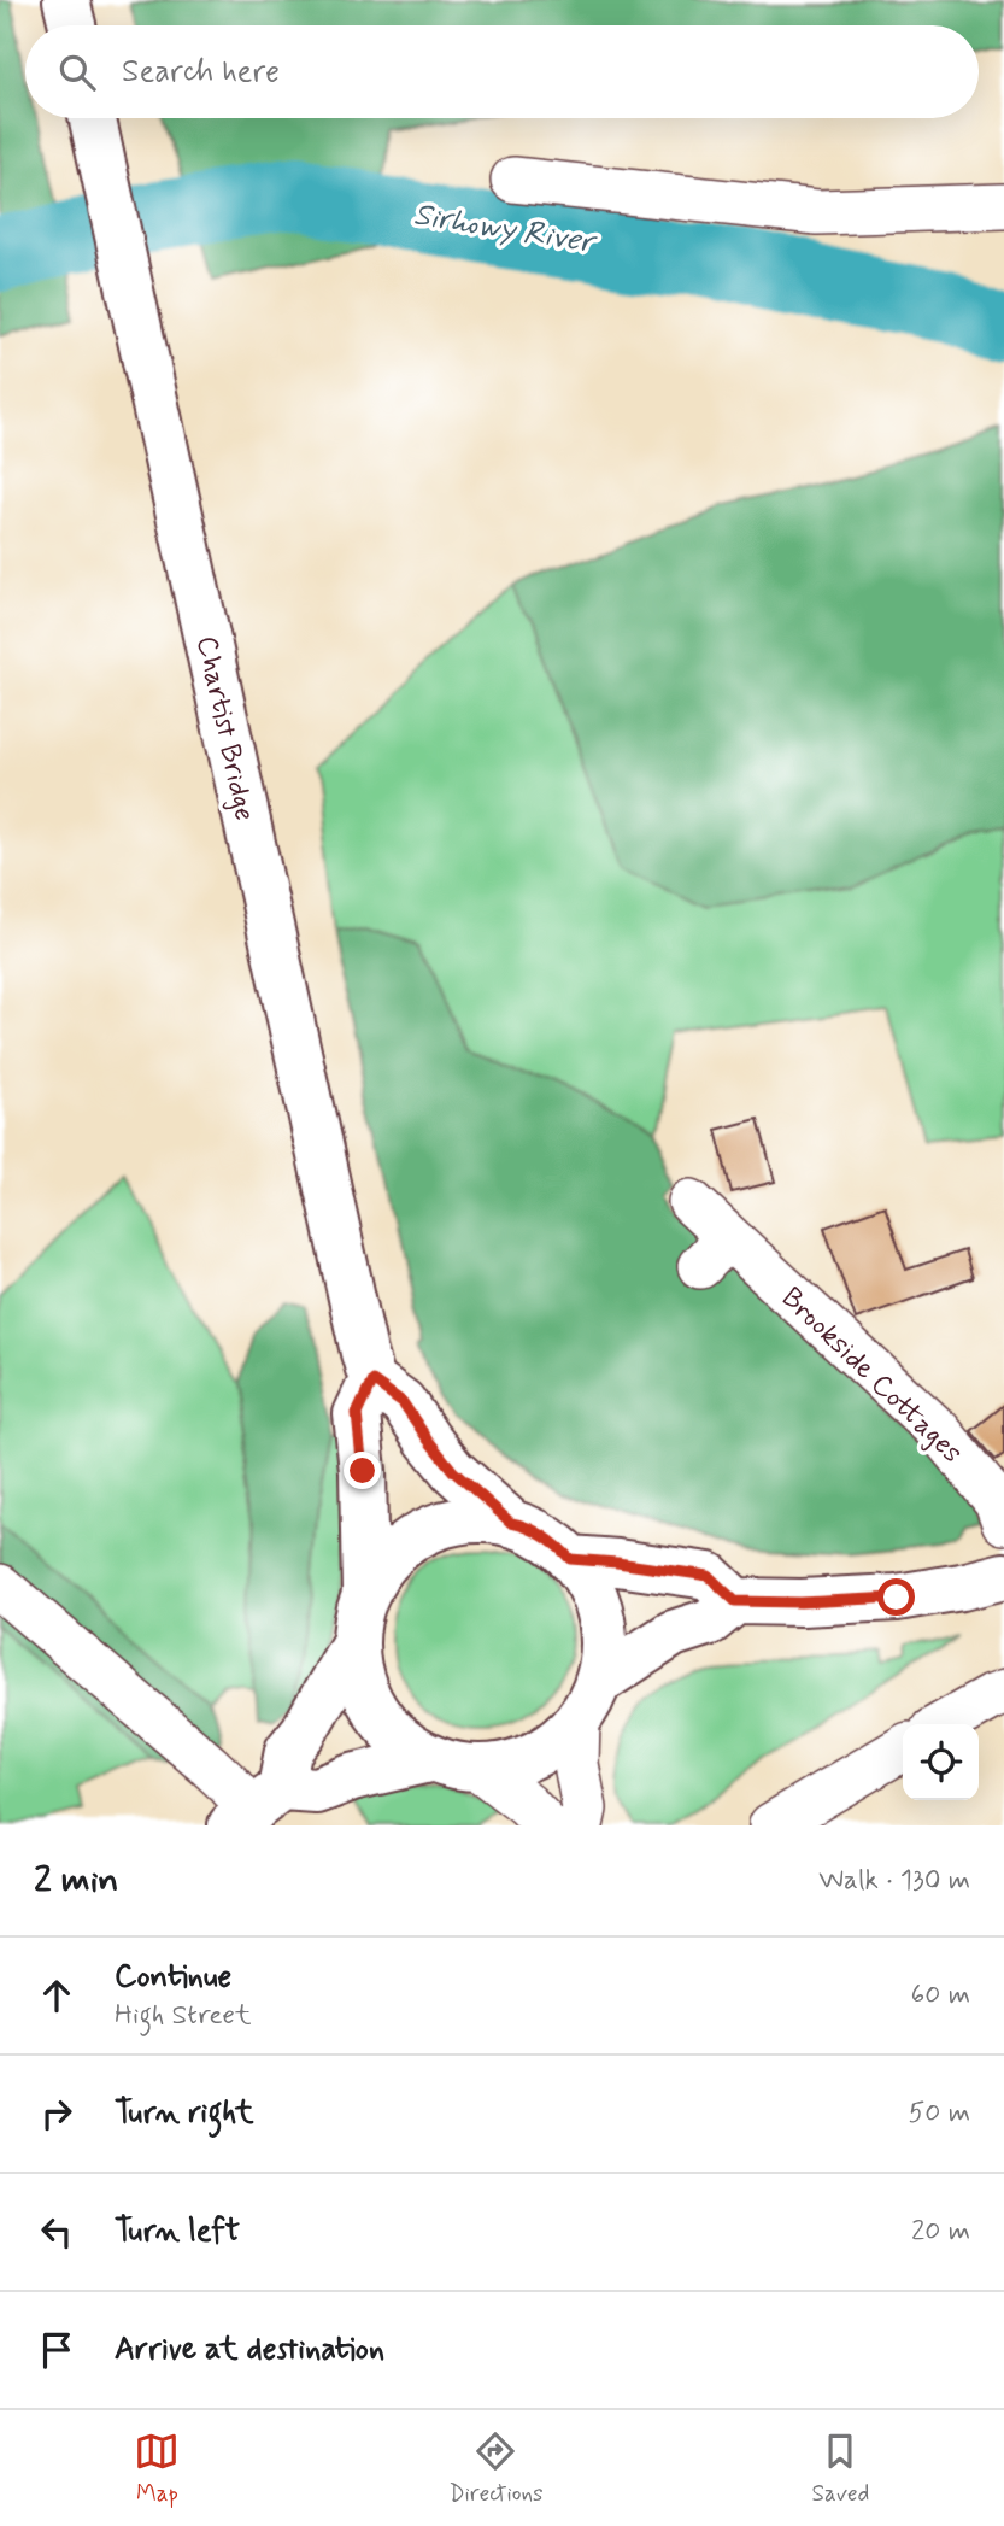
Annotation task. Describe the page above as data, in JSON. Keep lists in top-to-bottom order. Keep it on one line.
{"streets":{"main road":["Chartist Bridge"],"street":["Brookside Cottages"]},"water":["Sirhowy River"],"page":{"search":"Search here","heading":["2 min","Walk · 130 m"],"list":[["Continue","High Street","60 m"],["Turn right","50 m"],["Turn left","20 m"],"Arrive at destination"],"nav":["Map","Directions","Saved"]}}
